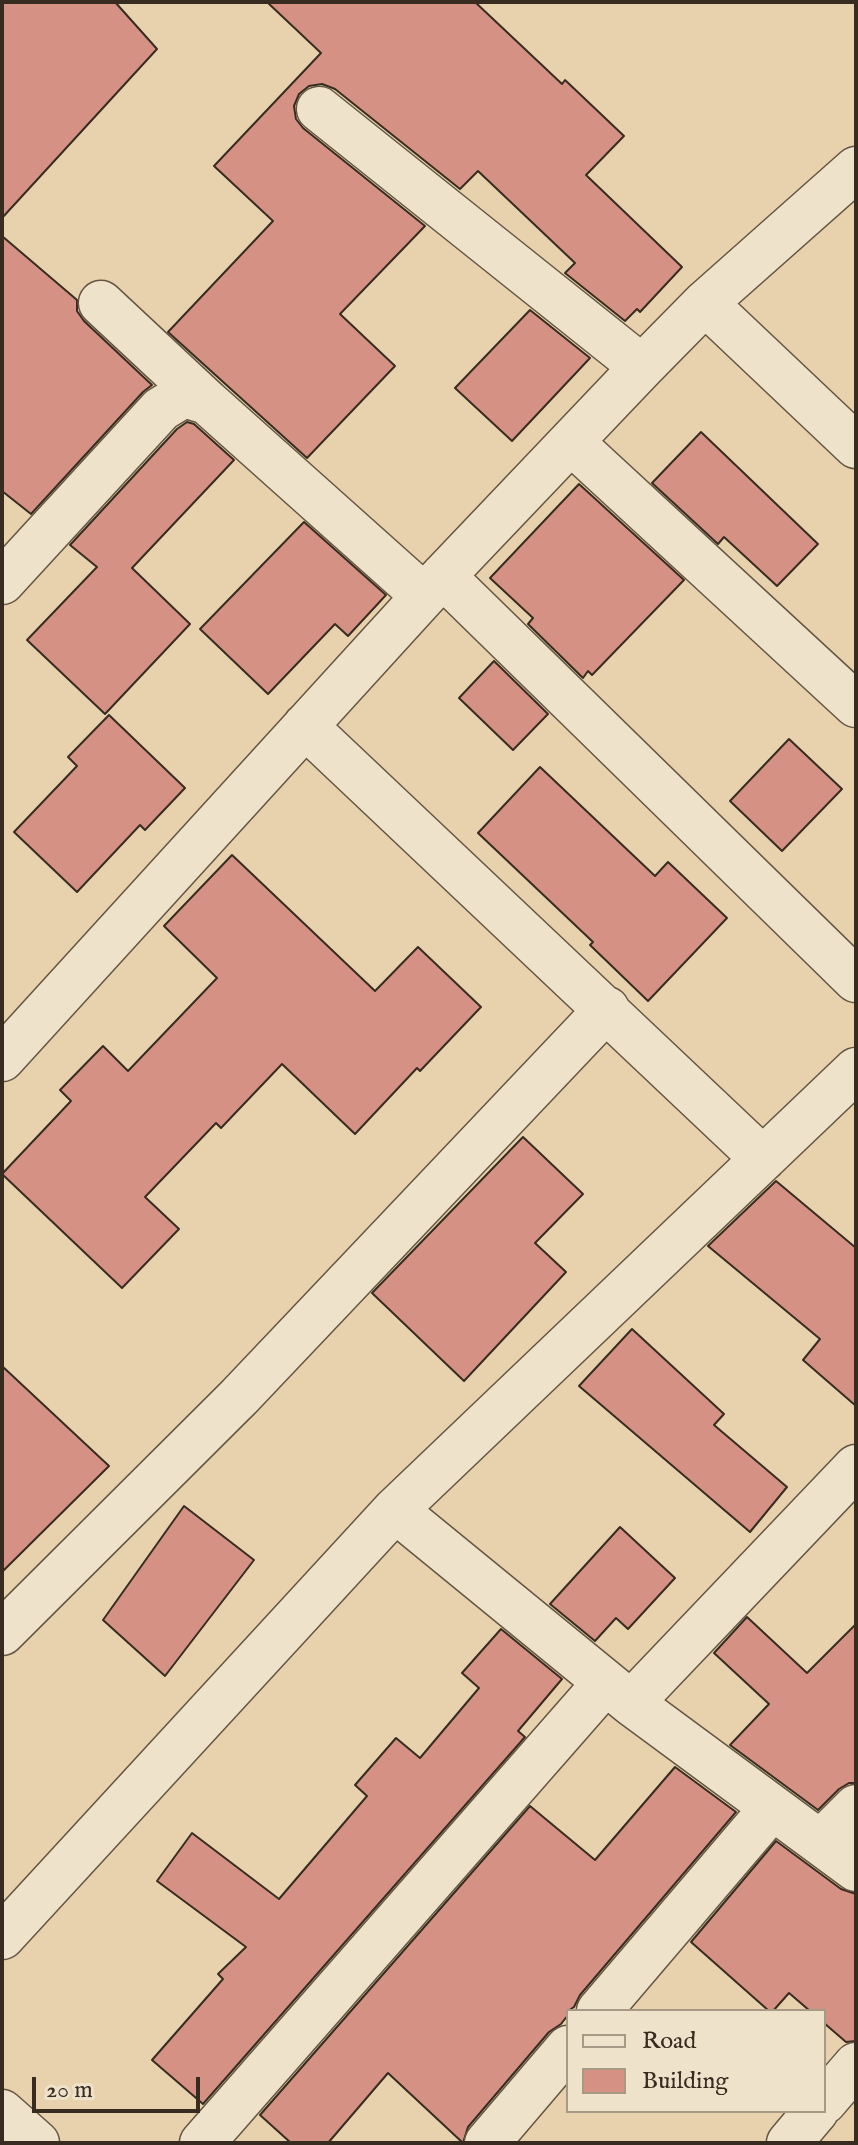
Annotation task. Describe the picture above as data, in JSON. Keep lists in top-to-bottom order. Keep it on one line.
{"legend":["Road","Building"],"scale_bar":"20 m"}
